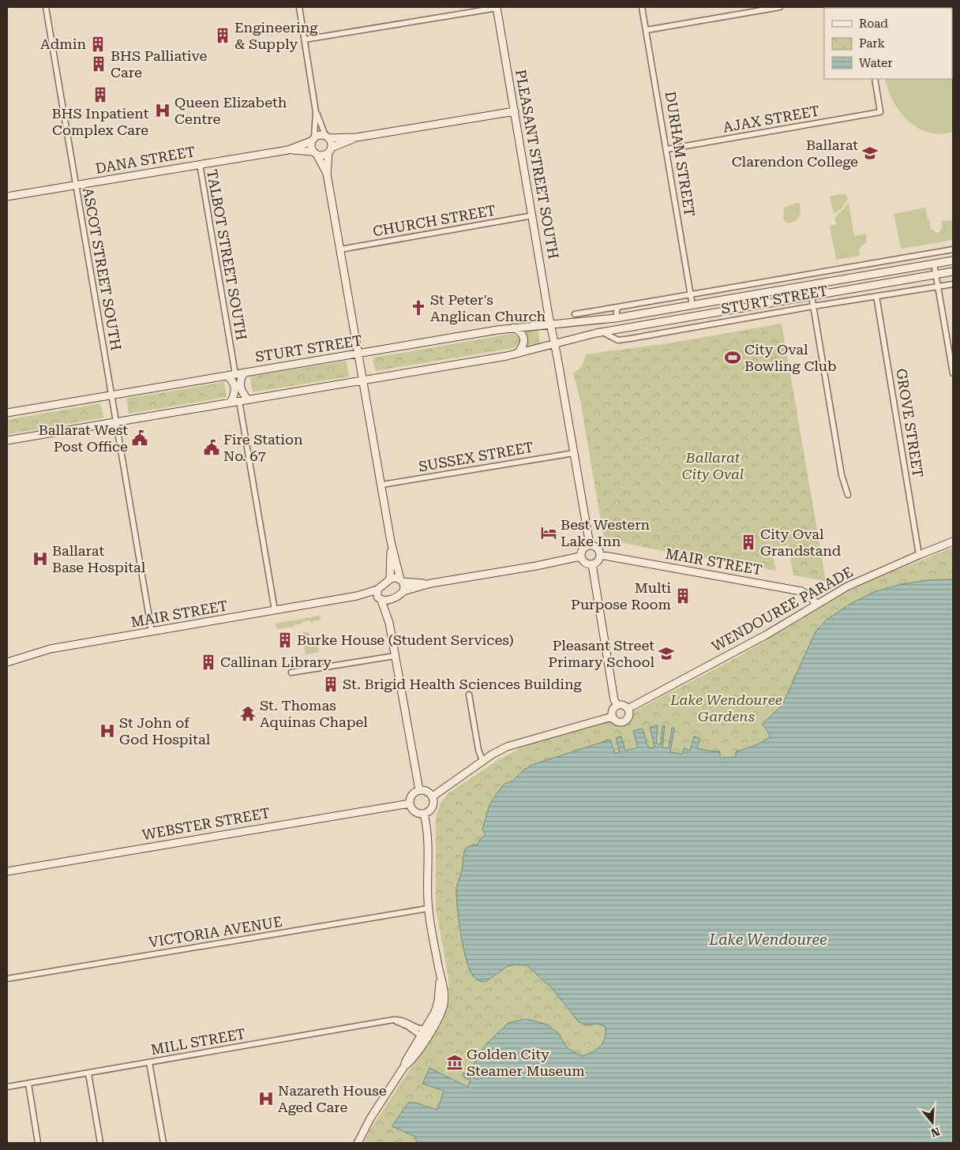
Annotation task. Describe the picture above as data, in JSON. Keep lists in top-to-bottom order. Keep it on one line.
{"streets":{"street":["AJAX STREET","DURHAM STREET","DANA STREET","PLEASANT STREET SOUTH","CHURCH STREET","TALBOT STREET SOUTH","ASCOT STREET SOUTH","STURT STREET","GROVE STREET","SUSSEX STREET","MAIR STREET","WENDOUREE PARADE","WEBSTER STREET","VICTORIA AVENUE","MILL STREET"]},"crossings":[["AJAX STREET","DURHAM STREET"],["DURHAM STREET","STURT STREET"],["DANA STREET","TALBOT STREET SOUTH"],["DANA STREET","ASCOT STREET SOUTH"],["PLEASANT STREET SOUTH","CHURCH STREET"],["PLEASANT STREET SOUTH","STURT STREET"],["PLEASANT STREET SOUTH","SUSSEX STREET"],["PLEASANT STREET SOUTH","MAIR STREET"],["TALBOT STREET SOUTH","STURT STREET"],["ASCOT STREET SOUTH","STURT STREET"],["ASCOT STREET SOUTH","MAIR STREET"],["STURT STREET","GROVE STREET"],["GROVE STREET","WENDOUREE PARADE"],["MAIR STREET","WENDOUREE PARADE"]],"water":["Lake Wendouree"],"parks":["Ballarat City Oval","Lake Wendouree Gardens"],"places":{"building":["Engineering & Supply","Admin","BHS Palliative Care","BHS Inpatient Complex Care","City Oval Grandstand","Multi Purpose Room","Burke House (Student Services)","Callinan Library","St. Brigid Health Sciences Building"],"hospital":["Queen Elizabeth Centre","Ballarat Base Hospital","St John of God Hospital","Nazareth House Aged Care"],"school or university":["Ballarat Clarendon College","Pleasant Street Primary School"],"church":["St Peter's Anglican Church"],"sports":["City Oval Bowling Club"],"public building":["Ballarat West Post Office","Fire Station No. 67"],"hotel":["Best Western Lake Inn"],"temple":["St. Thomas Aquinas Chapel"],"museum":["Golden City Steamer Museum"]},"legend":["Road","Park","Water"],"north":"bottom"}
